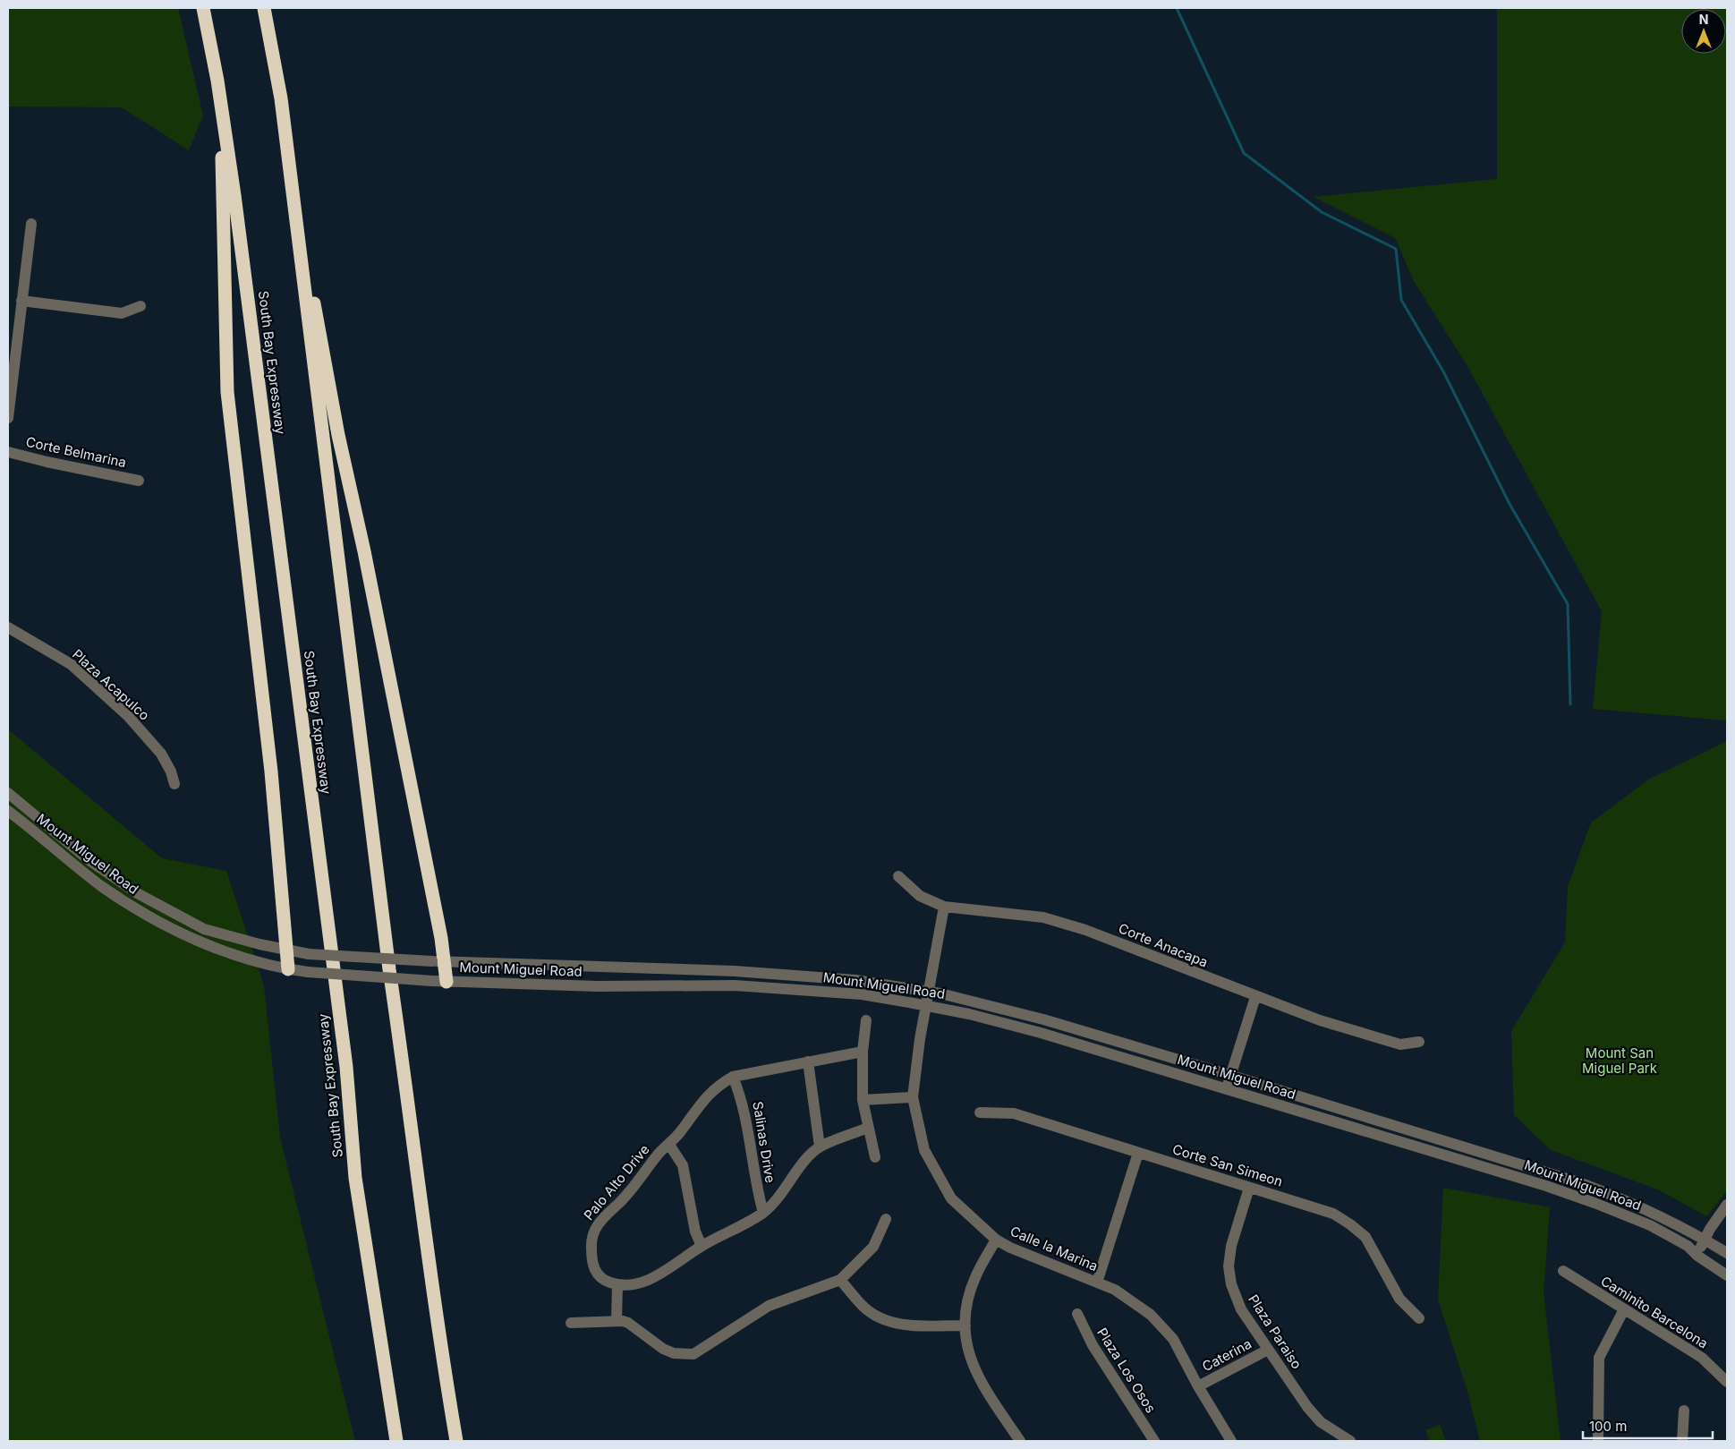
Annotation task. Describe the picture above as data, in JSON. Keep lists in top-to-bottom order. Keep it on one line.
{"streets":{"highway":["South Bay Expressway"],"street":["Corte Belmarina","Plaza Acapulco","Mount Miguel Road","Corte Anacapa","Salinas Drive","Corte San Simeon","Palo Alto Drive","Calle la Marina","Caminito Barcelona","Plaza Paraiso","Caterina","Plaza Los Osos"]},"crossings":[["Mount Miguel Road","Calle la Marina"],["Corte Anacapa","Calle la Marina"],["Salinas Drive","Palo Alto Drive"],["Corte San Simeon","Plaza Paraiso"],["Calle la Marina","Caterina"],["Plaza Paraiso","Caterina"]],"parks":["Mount San Miguel Park"],"scale_bar":"100 m","north":"top"}
